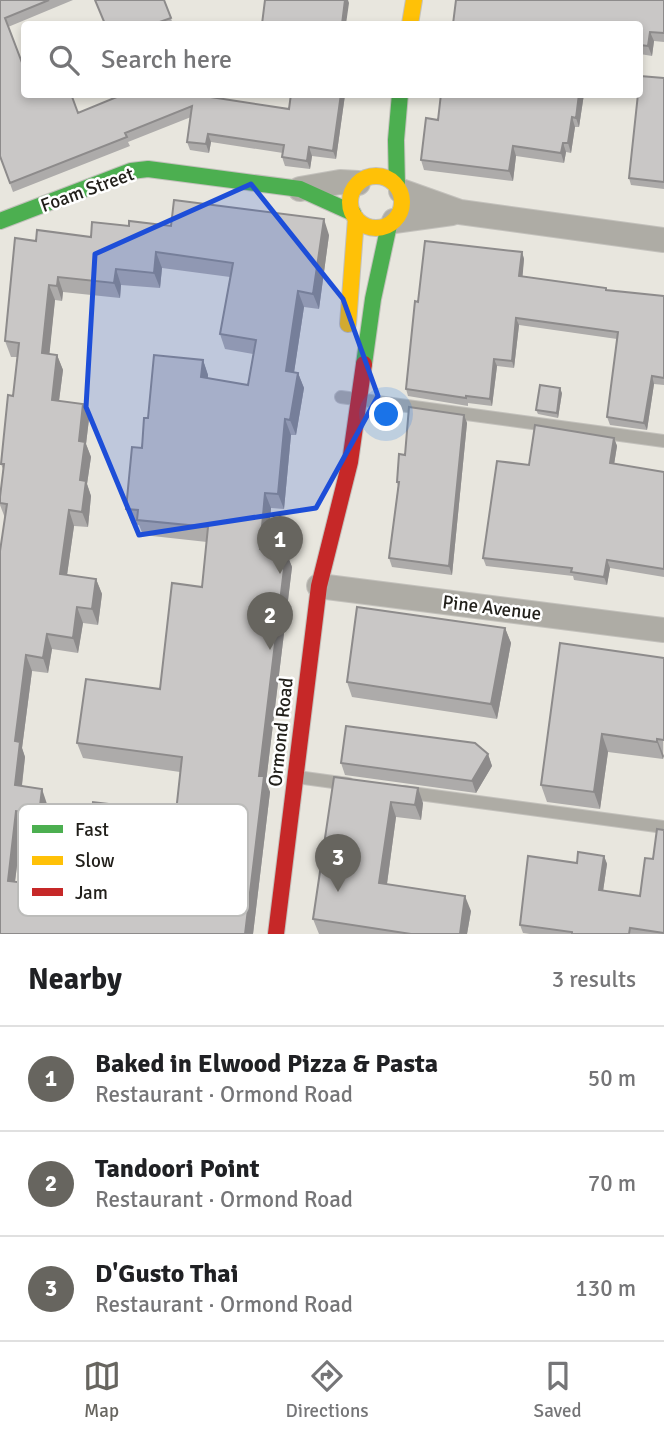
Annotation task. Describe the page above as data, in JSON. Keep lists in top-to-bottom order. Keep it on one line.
{"streets":{"street":["Foam Street","Pine Avenue","Ormond Road"]},"crossings":[["Foam Street","Ormond Road"],["Pine Avenue","Ormond Road"]],"legend":["Fast","Slow","Jam"],"page":{"search":"Search here","pins":["1","2","3"],"heading":["Nearby","3 results"],"list":[{"mark":"1","name":"Baked in Elwood Pizza & Pasta","note":"Restaurant · Ormond Road","value":"50 m"},{"mark":"2","name":"Tandoori Point","note":"Restaurant · Ormond Road","value":"70 m"},{"mark":"3","name":"D'Gusto Thai","note":"Restaurant · Ormond Road","value":"130 m"}],"nav":["Map","Directions","Saved"]}}
